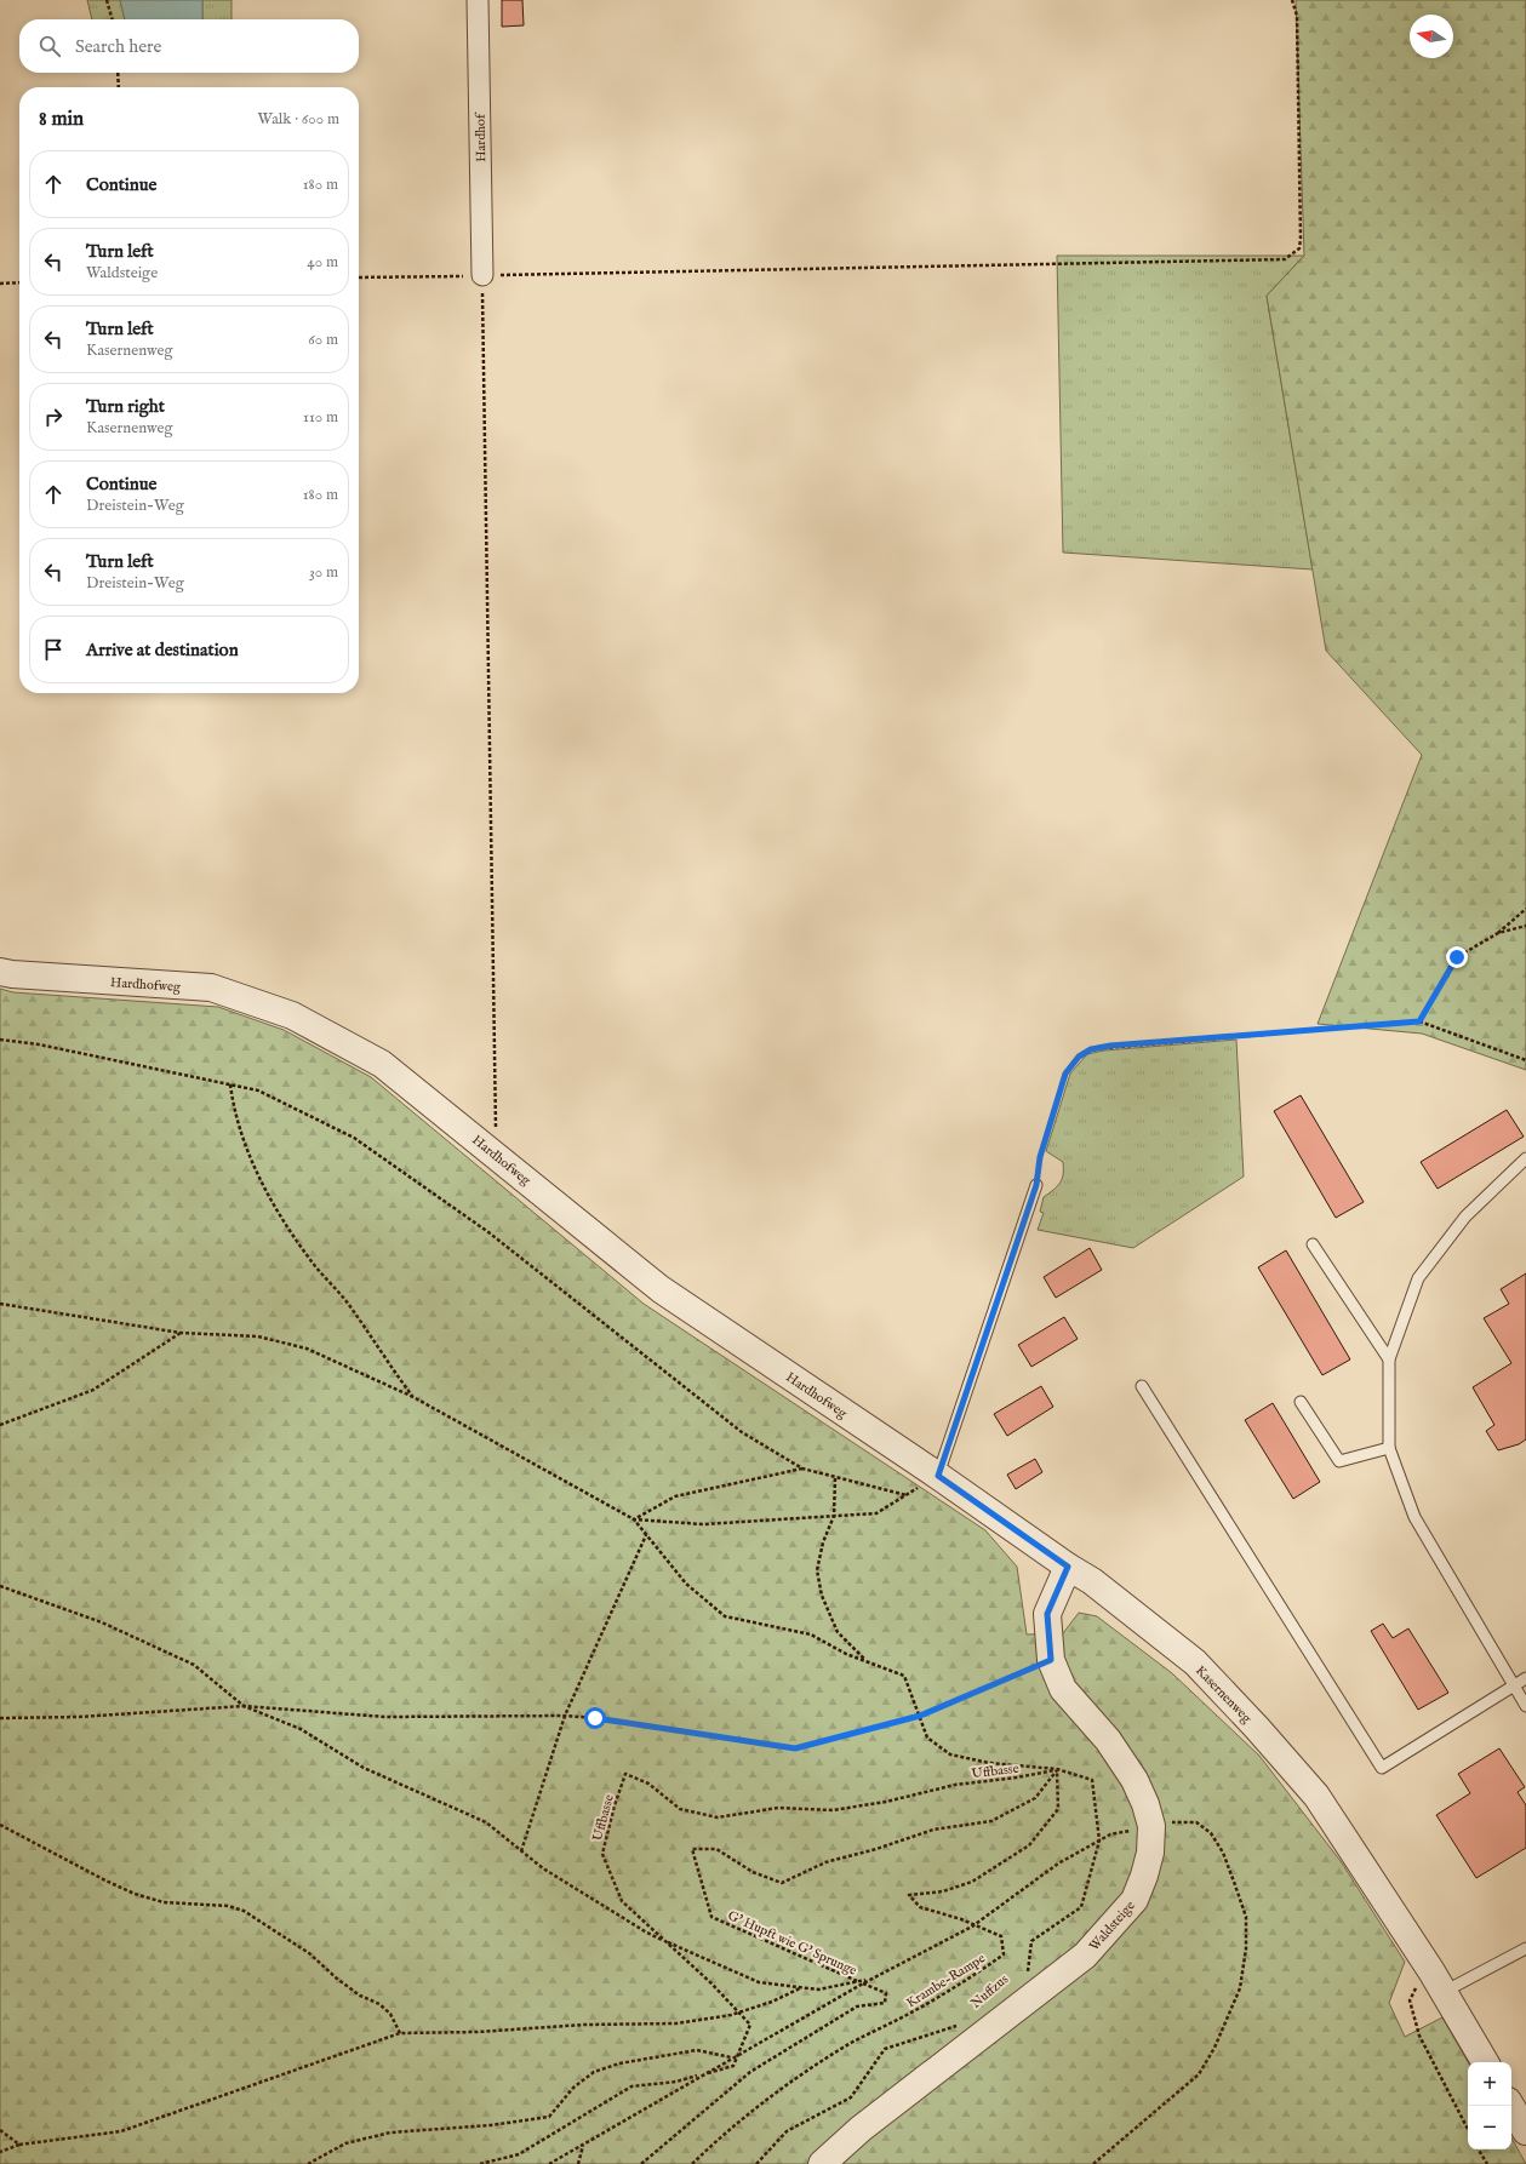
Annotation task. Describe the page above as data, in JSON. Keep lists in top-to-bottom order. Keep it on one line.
{"streets":{"street":["Hardhof","Hardhofweg","Kasernenweg","Waldsteige"],"path":["Uffbasse","G' Hupft wie G' Sprunge","Krambe-Rampe","Nuffzus"]},"crossings":[["Hardhofweg","Kasernenweg"],["Kasernenweg","Waldsteige"],["Uffbasse","G' Hupft wie G' Sprunge"],["Uffbasse","Krambe-Rampe"],["Uffbasse","Nuffzus"],["G' Hupft wie G' Sprunge","Krambe-Rampe"],["G' Hupft wie G' Sprunge","Nuffzus"],["Krambe-Rampe","Nuffzus"]],"north":"left","page":{"search":"Search here","heading":["8 min","Walk · 600 m"],"list":[["Continue","180 m"],["Turn left","Waldsteige","40 m"],["Turn left","Kasernenweg","60 m"],["Turn right","Kasernenweg","110 m"],["Continue","Dreistein-Weg","180 m"],["Turn left","Dreistein-Weg","30 m"],"Arrive at destination"],"map_buttons":["+","−"]}}
